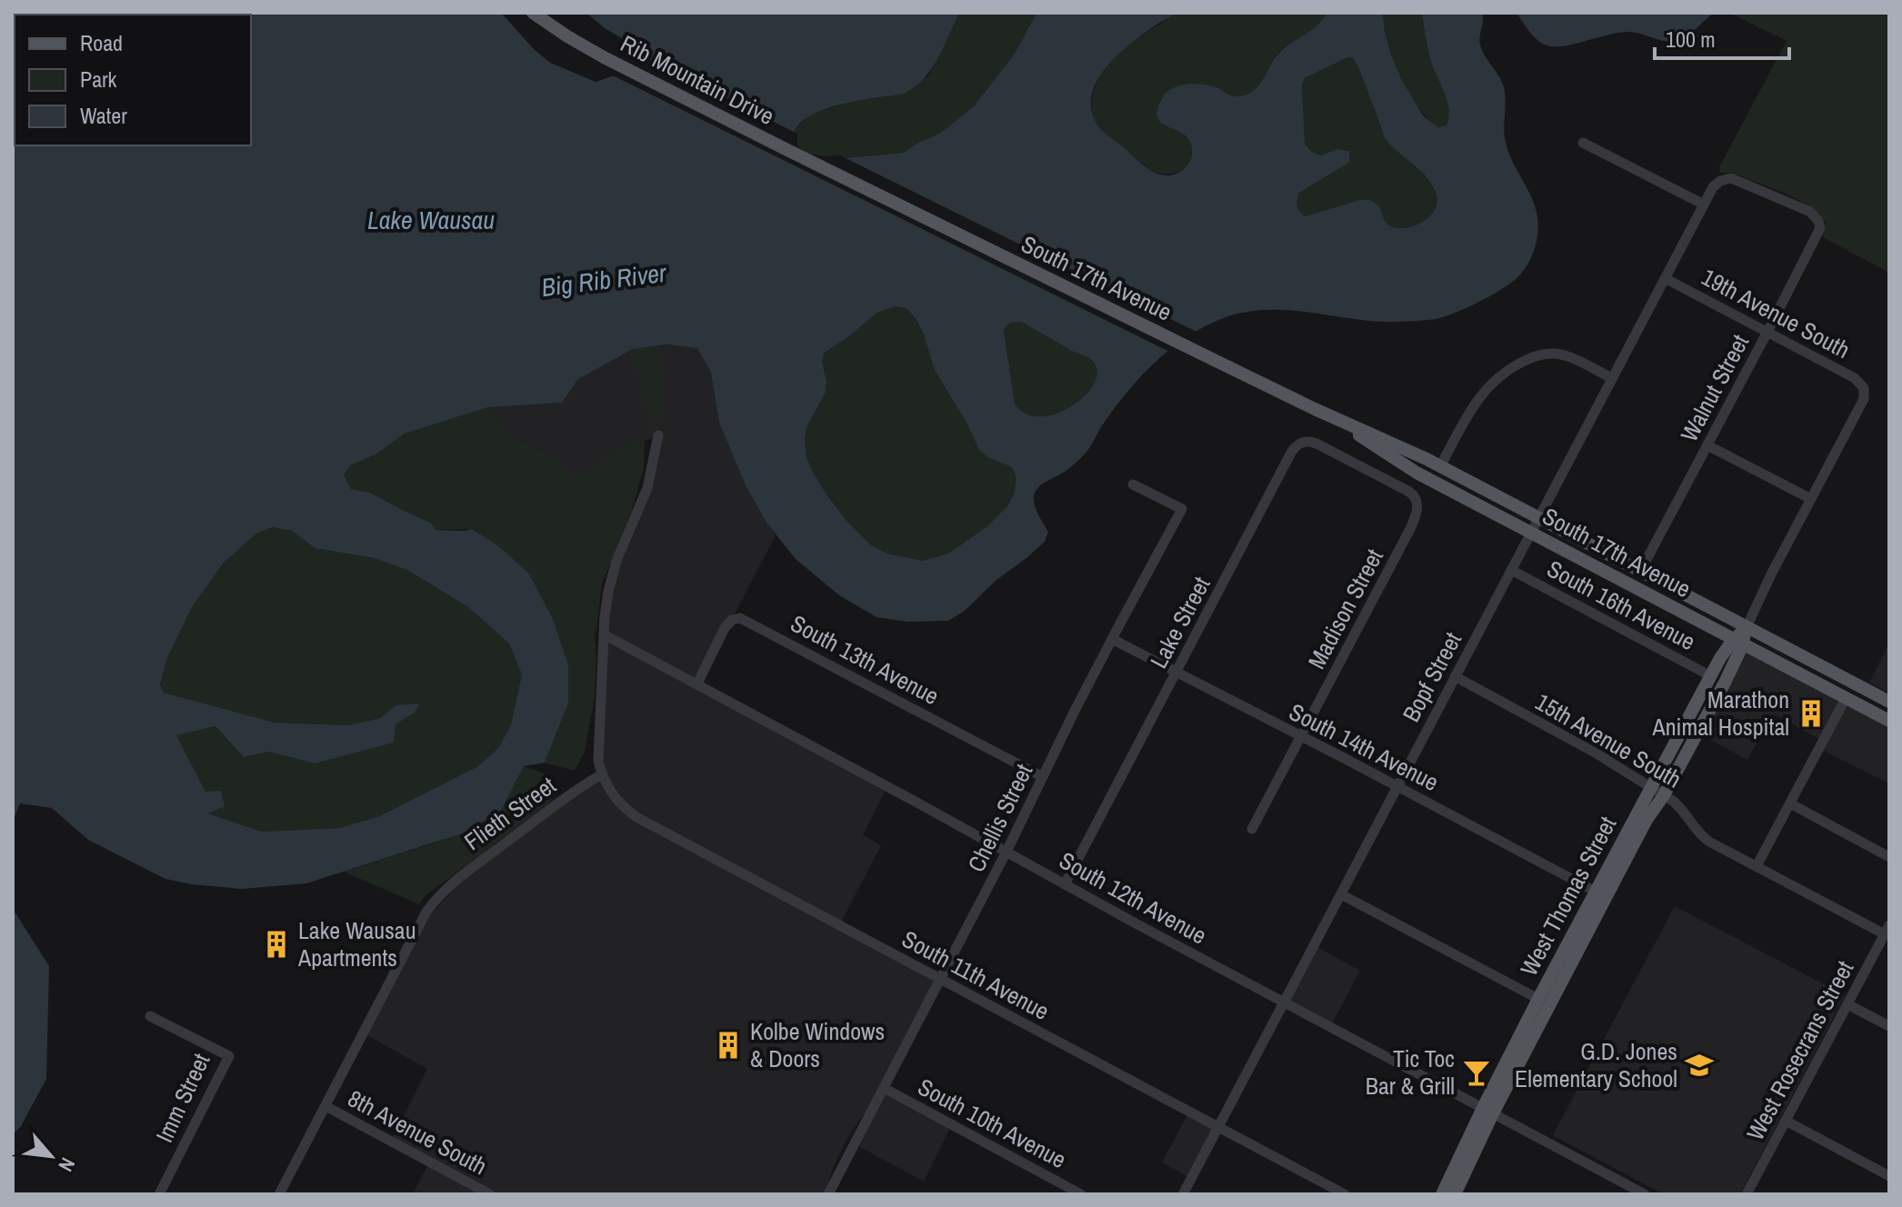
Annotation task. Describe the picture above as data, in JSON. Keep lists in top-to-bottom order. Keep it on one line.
{"streets":{"main road":["Rib Mountain Drive","South 17th Avenue","West Thomas Street"],"street":["19th Avenue South","Walnut Street","South 16th Avenue","Madison Street","Lake Street","South 13th Avenue","Bopf Street","15th Avenue South","South 14th Avenue","Flieth Street","Chellis Street","South 12th Avenue","South 11th Avenue","West Rosecrans Street","Imm Street","South 10th Avenue","8th Avenue South"]},"crossings":[["Rib Mountain Drive","South 17th Avenue"],["South 17th Avenue","Walnut Street"],["South 17th Avenue","Bopf Street"],["South 17th Avenue","West Thomas Street"],["19th Avenue South","Walnut Street"],["19th Avenue South","Bopf Street"],["19th Avenue South","West Thomas Street"],["Walnut Street","Bopf Street"],["South 16th Avenue","Bopf Street"],["South 16th Avenue","West Thomas Street"],["Madison Street","Lake Street"],["Madison Street","South 14th Avenue"],["Lake Street","South 14th Avenue"],["Lake Street","South 12th Avenue"],["South 13th Avenue","Chellis Street"],["South 13th Avenue","South 12th Avenue"],["Bopf Street","15th Avenue South"],["Bopf Street","South 14th Avenue"],["Bopf Street","South 12th Avenue"],["Bopf Street","South 11th Avenue"],["15th Avenue South","West Thomas Street"],["15th Avenue South","West Rosecrans Street"],["South 14th Avenue","Chellis Street"],["South 14th Avenue","West Thomas Street"],["Flieth Street","South 11th Avenue"],["Flieth Street","8th Avenue South"],["Chellis Street","South 12th Avenue"],["Chellis Street","South 11th Avenue"],["Chellis Street","South 10th Avenue"],["West Thomas Street","South 12th Avenue"]],"water":["Lake Wausau","Big Rib River"],"places":{"building":["Marathon Animal Hospital","Lake Wausau Apartments","Kolbe Windows & Doors"],"school or university":["G.D. Jones Elementary School"],"bar":["Tic Toc Bar & Grill"]},"legend":["Road","Park","Water"],"scale_bar":"100 m","north":"bottom right"}
